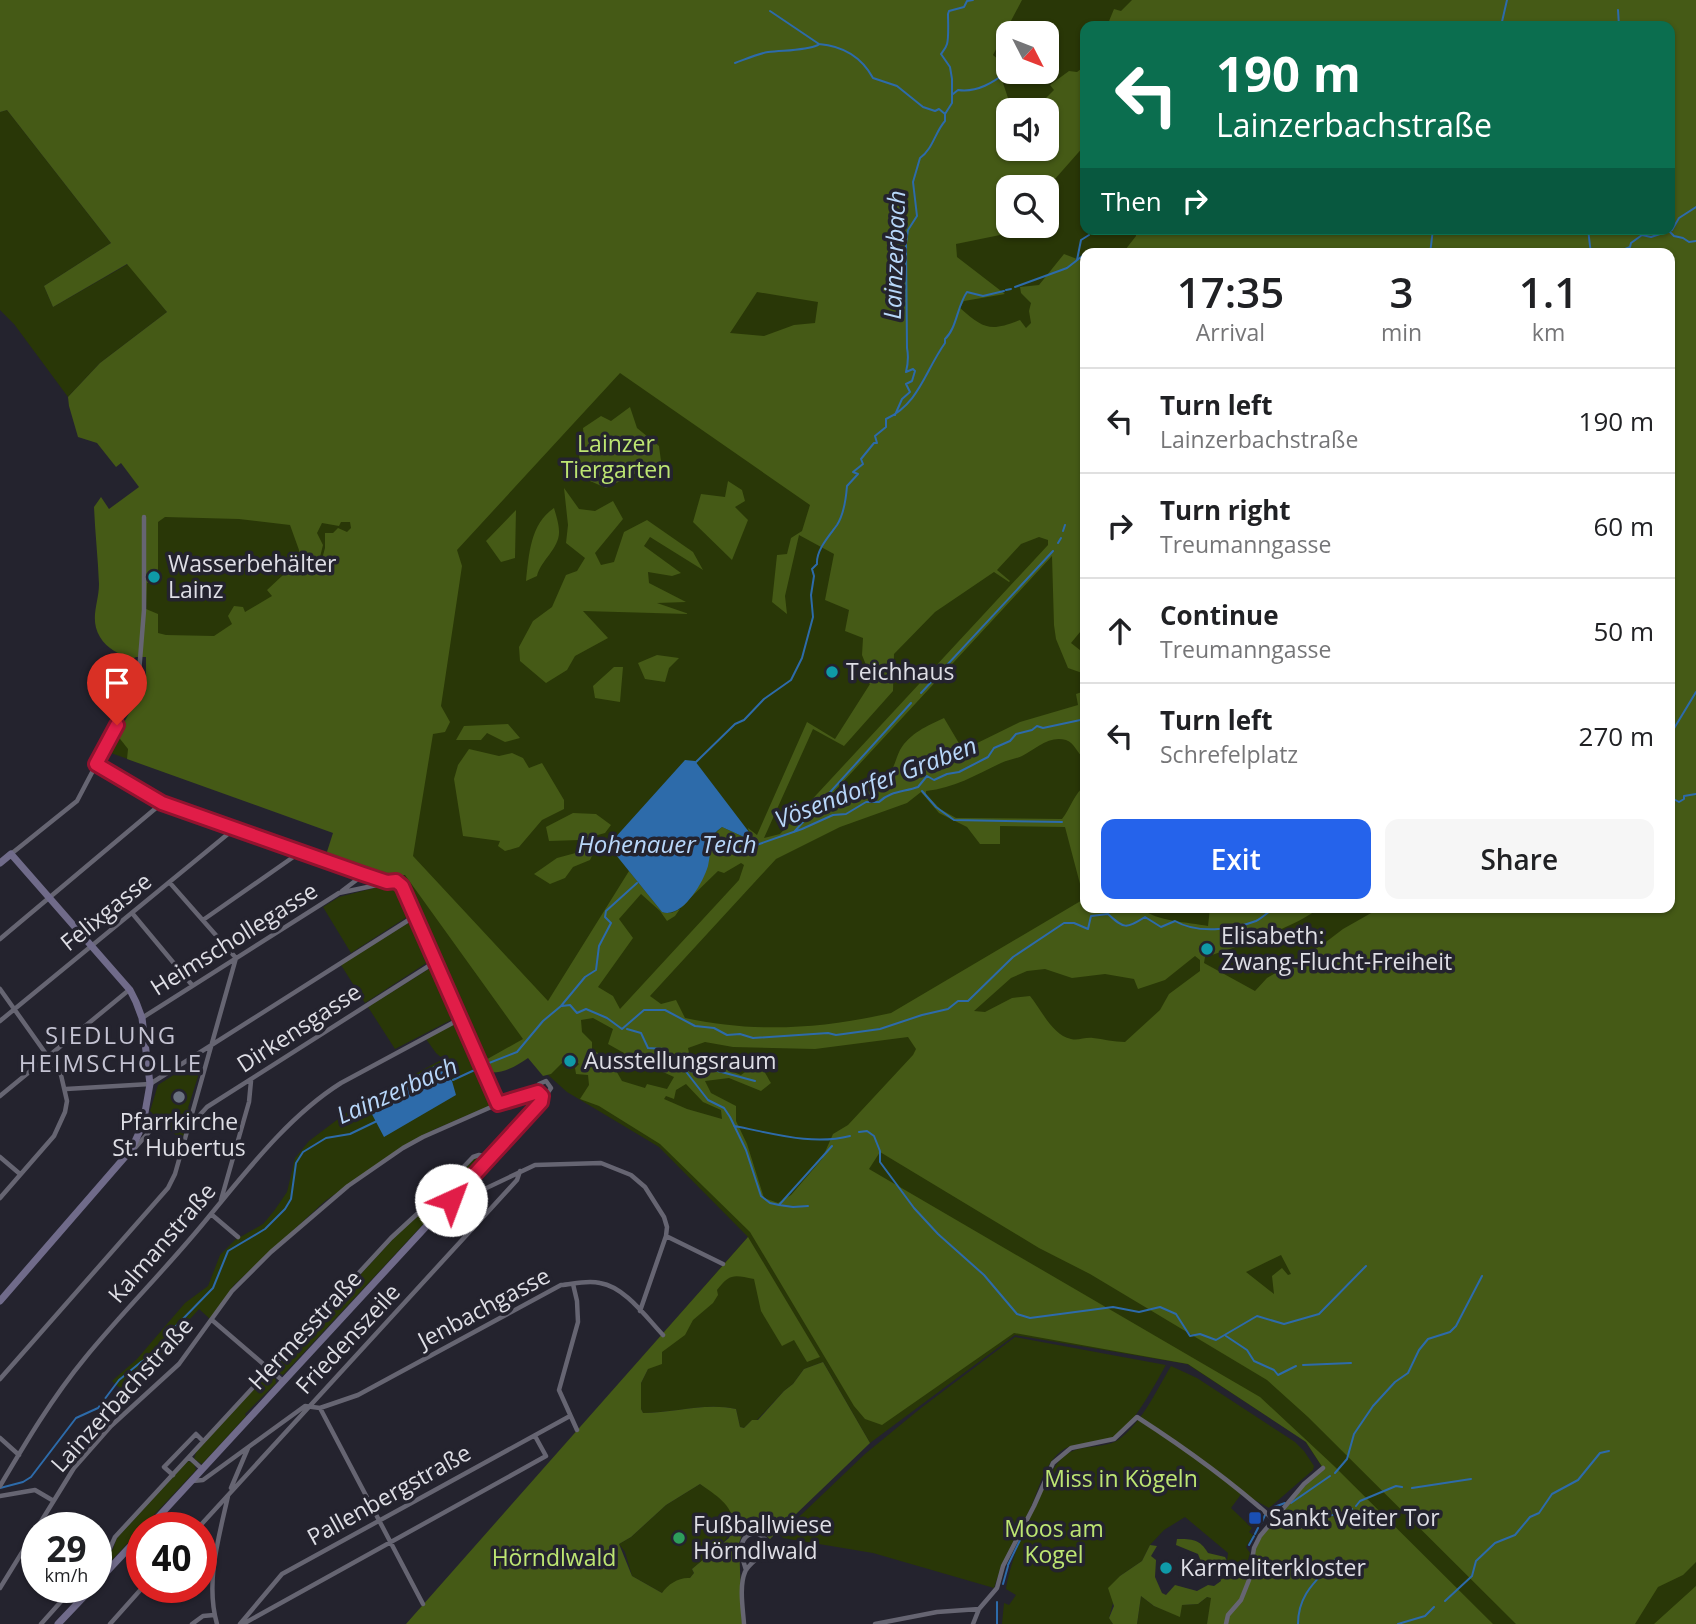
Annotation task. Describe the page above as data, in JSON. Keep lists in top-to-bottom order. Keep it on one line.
{"streets":{"street":["Felixgasse","Heimschollegasse","Dirkensgasse","Kalmanstraße","Jenbachgasse","Hermesstraße","Friedenszeile","Lainzerbachstraße","Pallenbergstraße"]},"districts":["SIEDLUNG HEIMSCHOLLE"],"water":["Lainzerbach","Vösendorfer Graben","Hohenauer Teich"],"parks":["Lainzer Tiergarten","Miss in Kögeln","Moos am Kogel","Hörndlwald"],"places":{"other":["Wasserbehälter Lainz","Teichhaus","Elisabeth: Zwang-Flucht-Freiheit","Ausstellungsraum","Pfarrkirche St. Hubertus","Fußballwiese Hörndlwald","Karmeliterkloster"],"transit":["Sankt Veiter Tor"]},"north":"bottom right","page":{"turn":["190 m","Lainzerbachstraße"],"then":"Then","eta":["17:35","Arrival","3","min","1.1","km"],"list":[{"name":"Turn left","note":"Lainzerbachstraße","value":"190 m"},{"name":"Turn right","note":"Treumanngasse","value":"60 m"},{"name":"Continue","note":"Treumanngasse","value":"50 m"},{"name":"Turn left","note":"Schrefelplatz","value":"270 m"}],"buttons":["Exit","Share"],"speed":"29 km/h","limit":"40"}}
